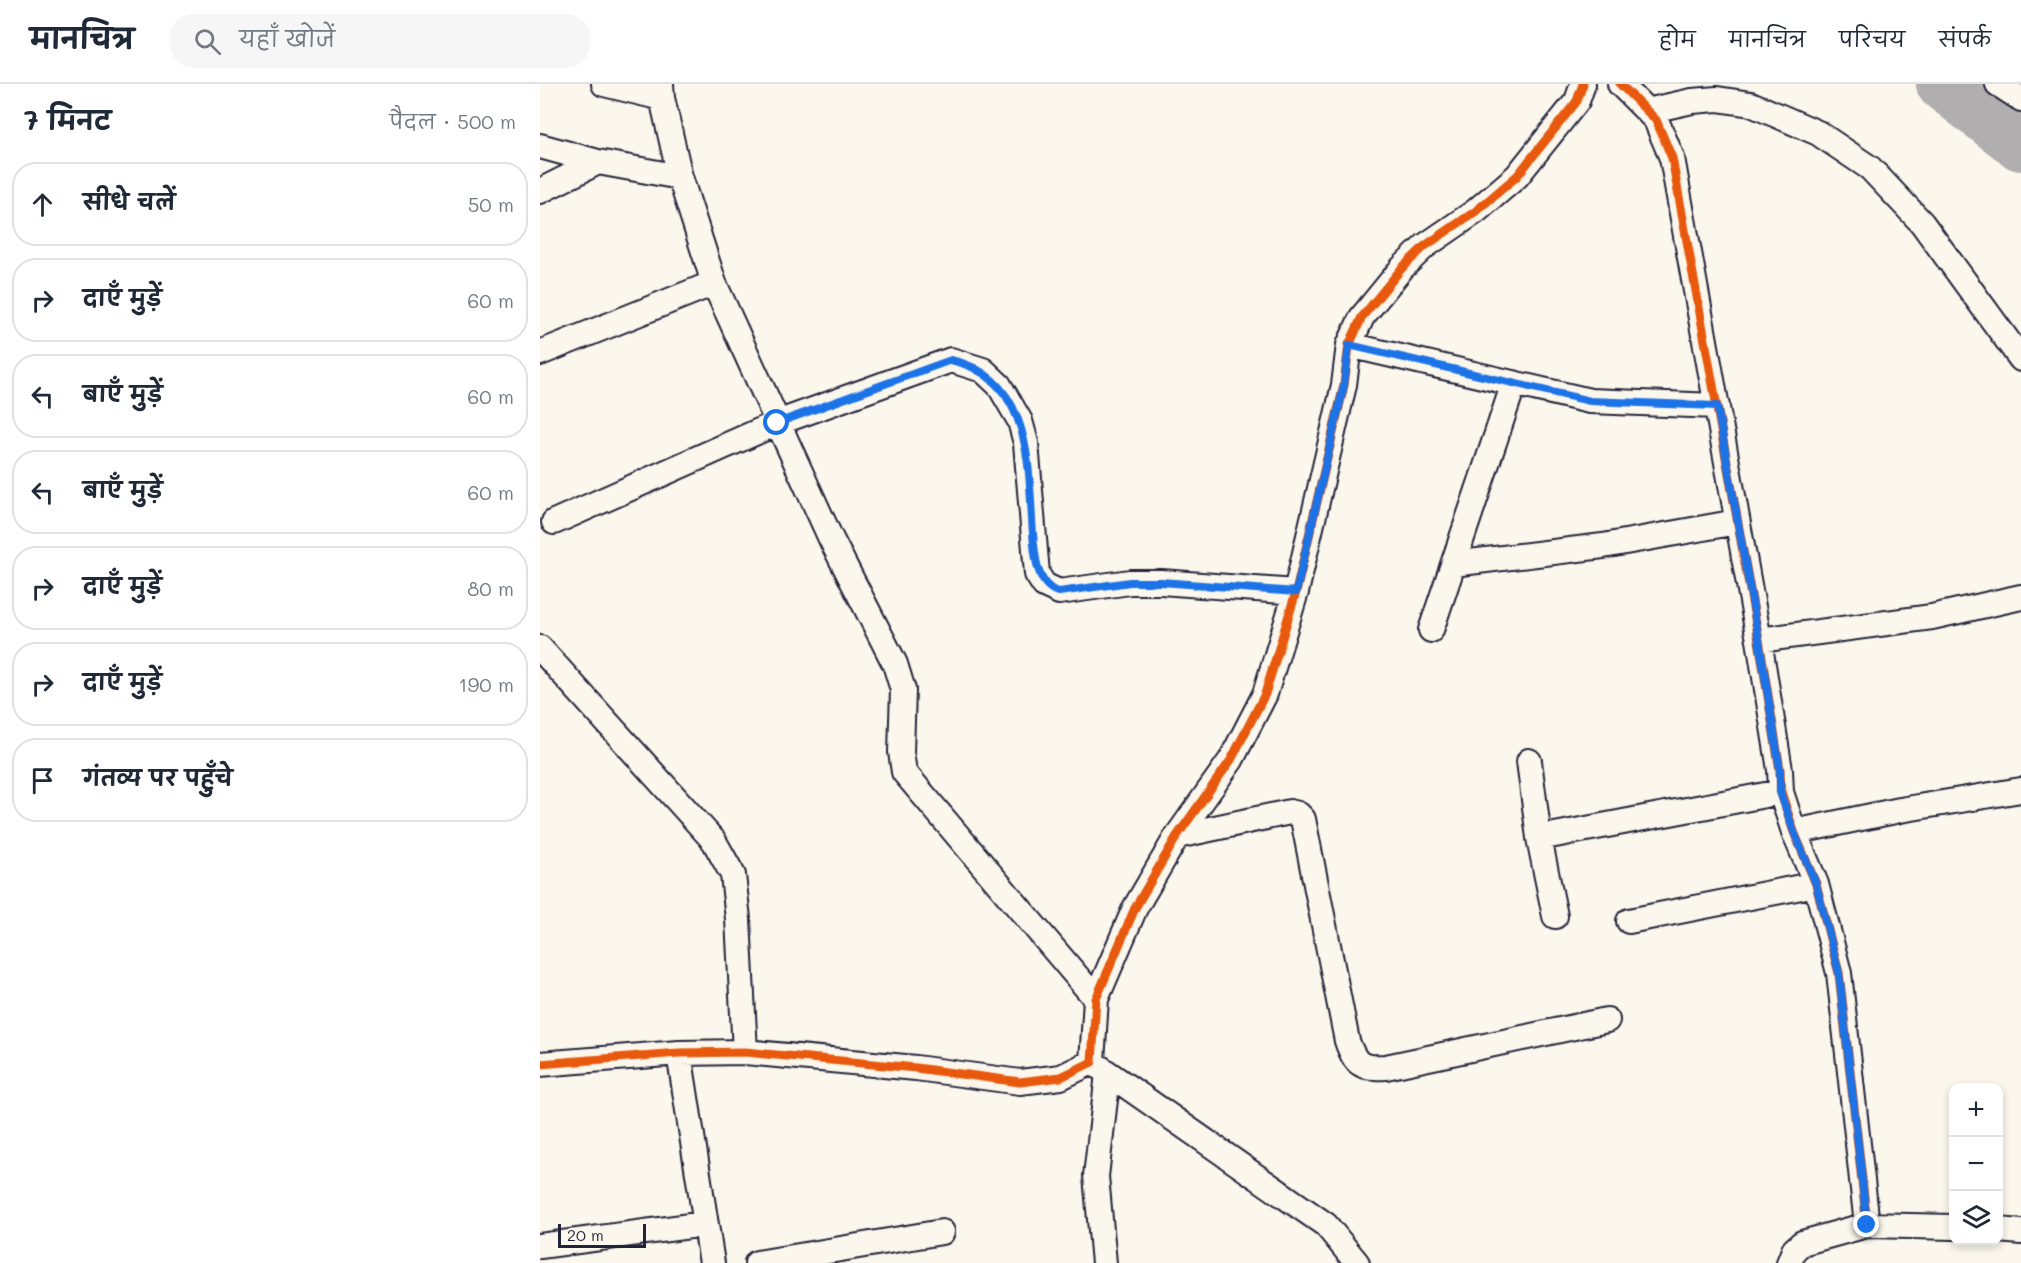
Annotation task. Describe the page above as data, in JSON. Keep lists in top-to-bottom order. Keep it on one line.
{"scale_bar":"20 m","page":{"header":"मानचित्र","search":"यहाँ खोजें","nav":["होम","मानचित्र","परिचय","संपर्क"],"heading":["7 मिनट","पैदल · 500 m"],"list":[["सीधे चलें","50 m"],["दाएँ मुड़ें","60 m"],["बाएँ मुड़ें","60 m"],["बाएँ मुड़ें","60 m"],["दाएँ मुड़ें","80 m"],["दाएँ मुड़ें","190 m"],"गंतव्य पर पहुँचे"],"map_buttons":["+","−"],"scale":"20 m"}}
